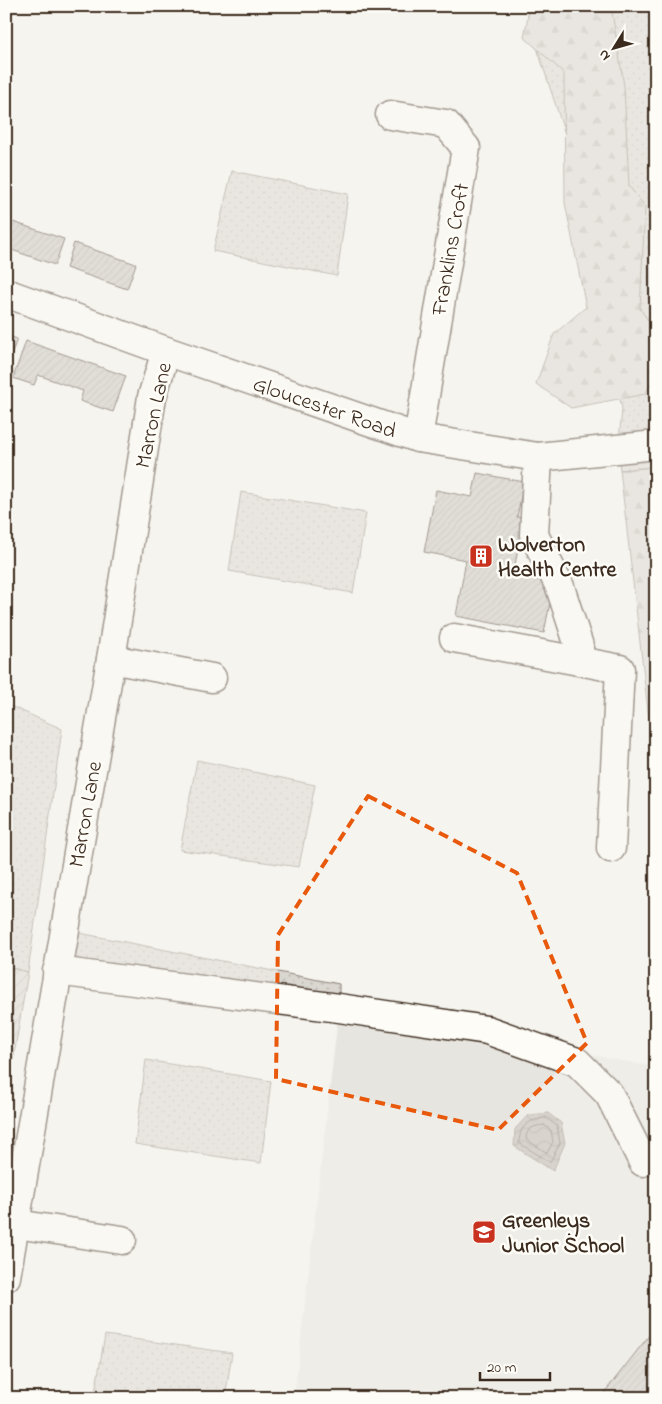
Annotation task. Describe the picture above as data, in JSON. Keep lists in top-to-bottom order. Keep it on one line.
{"streets":{"street":["Franklins Croft","Gloucester Road","Marron Lane"]},"crossings":[["Franklins Croft","Gloucester Road"],["Gloucester Road","Marron Lane"]],"places":{"building":["Wolverton Health Centre"],"school or university":["Greenleys Junior School"]},"scale_bar":"20 m","north":"bottom left"}
